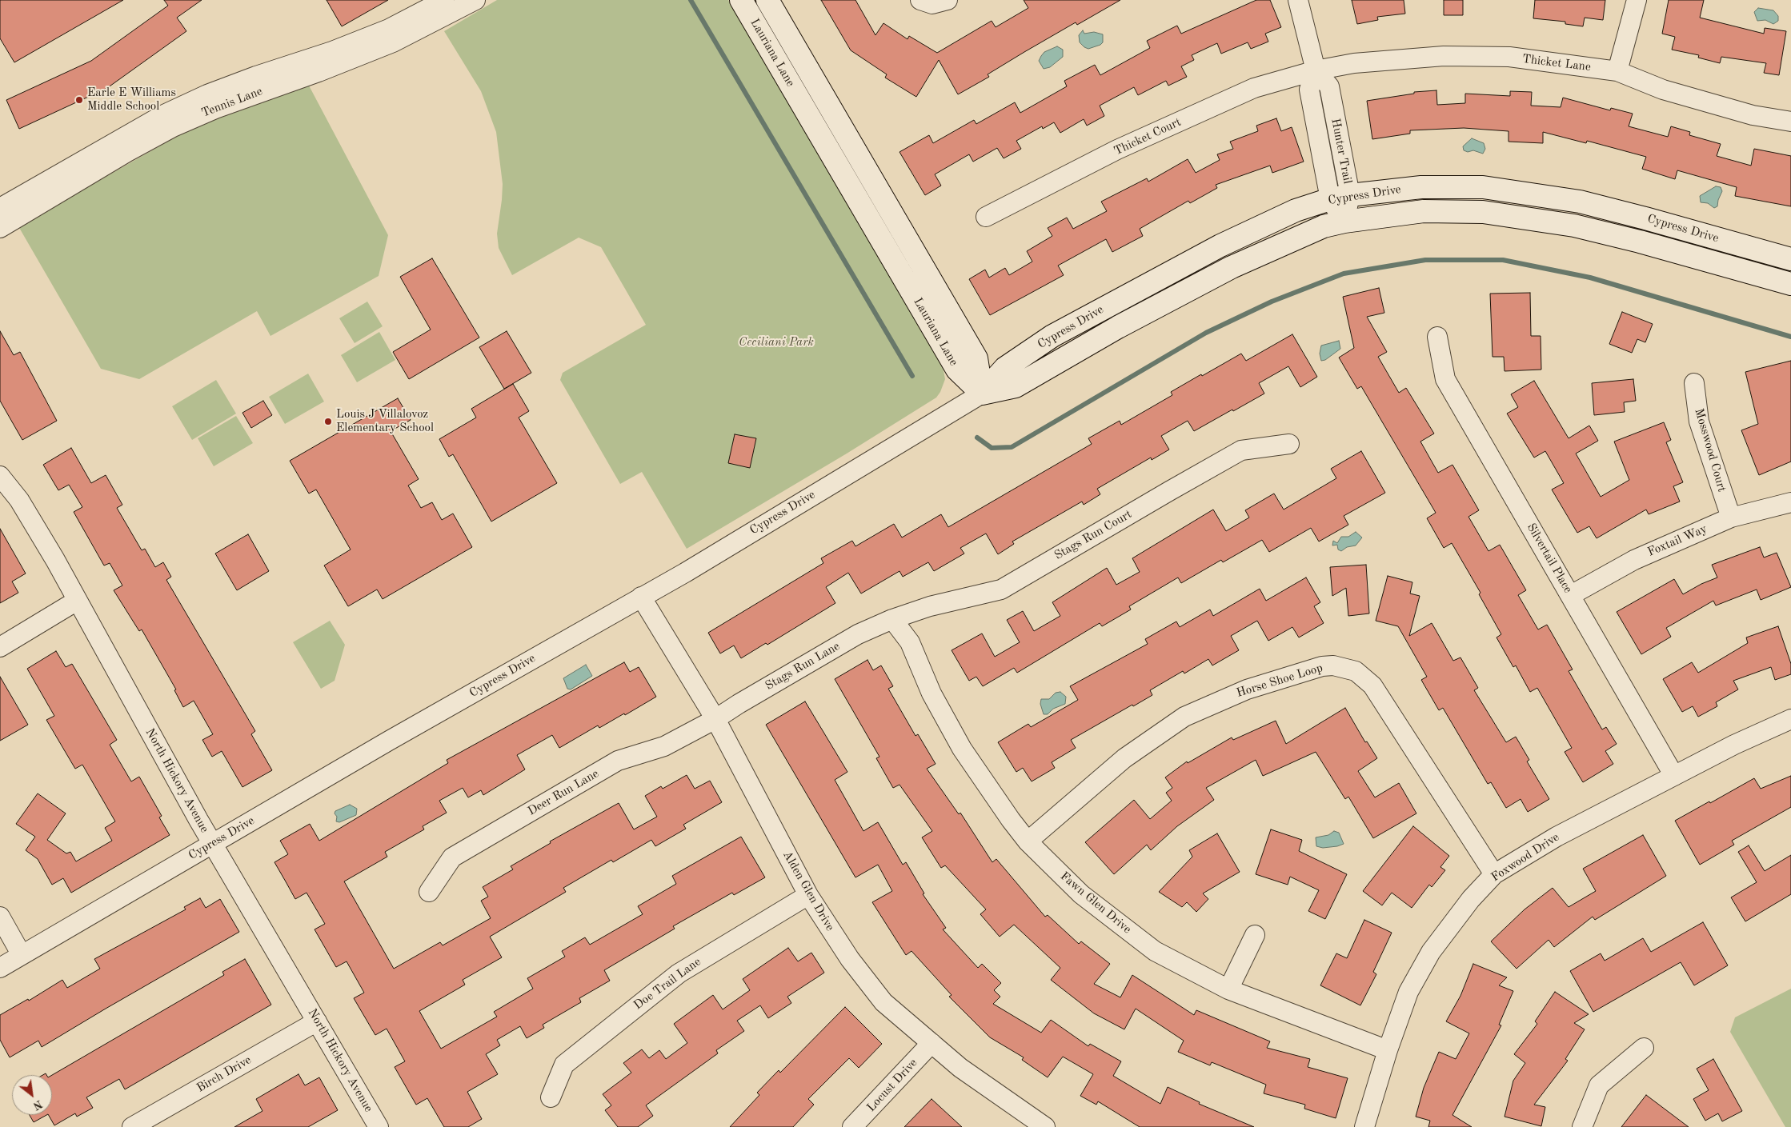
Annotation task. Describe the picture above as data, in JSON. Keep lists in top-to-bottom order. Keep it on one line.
{"streets":{"street":["Lauriana Lane","Thicket Lane","Tennis Lane","Thicket Court","Hunter Trail","Cypress Drive","Mosswood Court","Stags Run Court","Foxtail Way","Silvertail Place","Stags Run Lane","Horse Shoe Loop","North Hickory Avenue","Deer Run Lane","Foxwood Drive","Alden Glen Drive","Fawn Glen Drive","Doe Trail Lane","Birch Drive","Locust Drive"]},"crossings":[["Lauriana Lane","Cypress Drive"],["Thicket Lane","Thicket Court"],["Thicket Lane","Hunter Trail"],["Thicket Court","Hunter Trail"],["Hunter Trail","Cypress Drive"],["Cypress Drive","North Hickory Avenue"],["Cypress Drive","Alden Glen Drive"],["Mosswood Court","Foxtail Way"],["Stags Run Court","Stags Run Lane"],["Stags Run Court","Fawn Glen Drive"],["Foxtail Way","Silvertail Place"],["Silvertail Place","Foxwood Drive"],["Stags Run Lane","Deer Run Lane"],["Stags Run Lane","Alden Glen Drive"],["Stags Run Lane","Fawn Glen Drive"],["Horse Shoe Loop","Foxwood Drive"],["Horse Shoe Loop","Fawn Glen Drive"],["North Hickory Avenue","Birch Drive"],["Deer Run Lane","Alden Glen Drive"],["Foxwood Drive","Fawn Glen Drive"],["Alden Glen Drive","Doe Trail Lane"],["Alden Glen Drive","Locust Drive"]],"parks":["Ceciliani Park"],"places":["Earle E Williams Middle School","Louis J Villalovoz Elementary School"],"north":"bottom right"}
